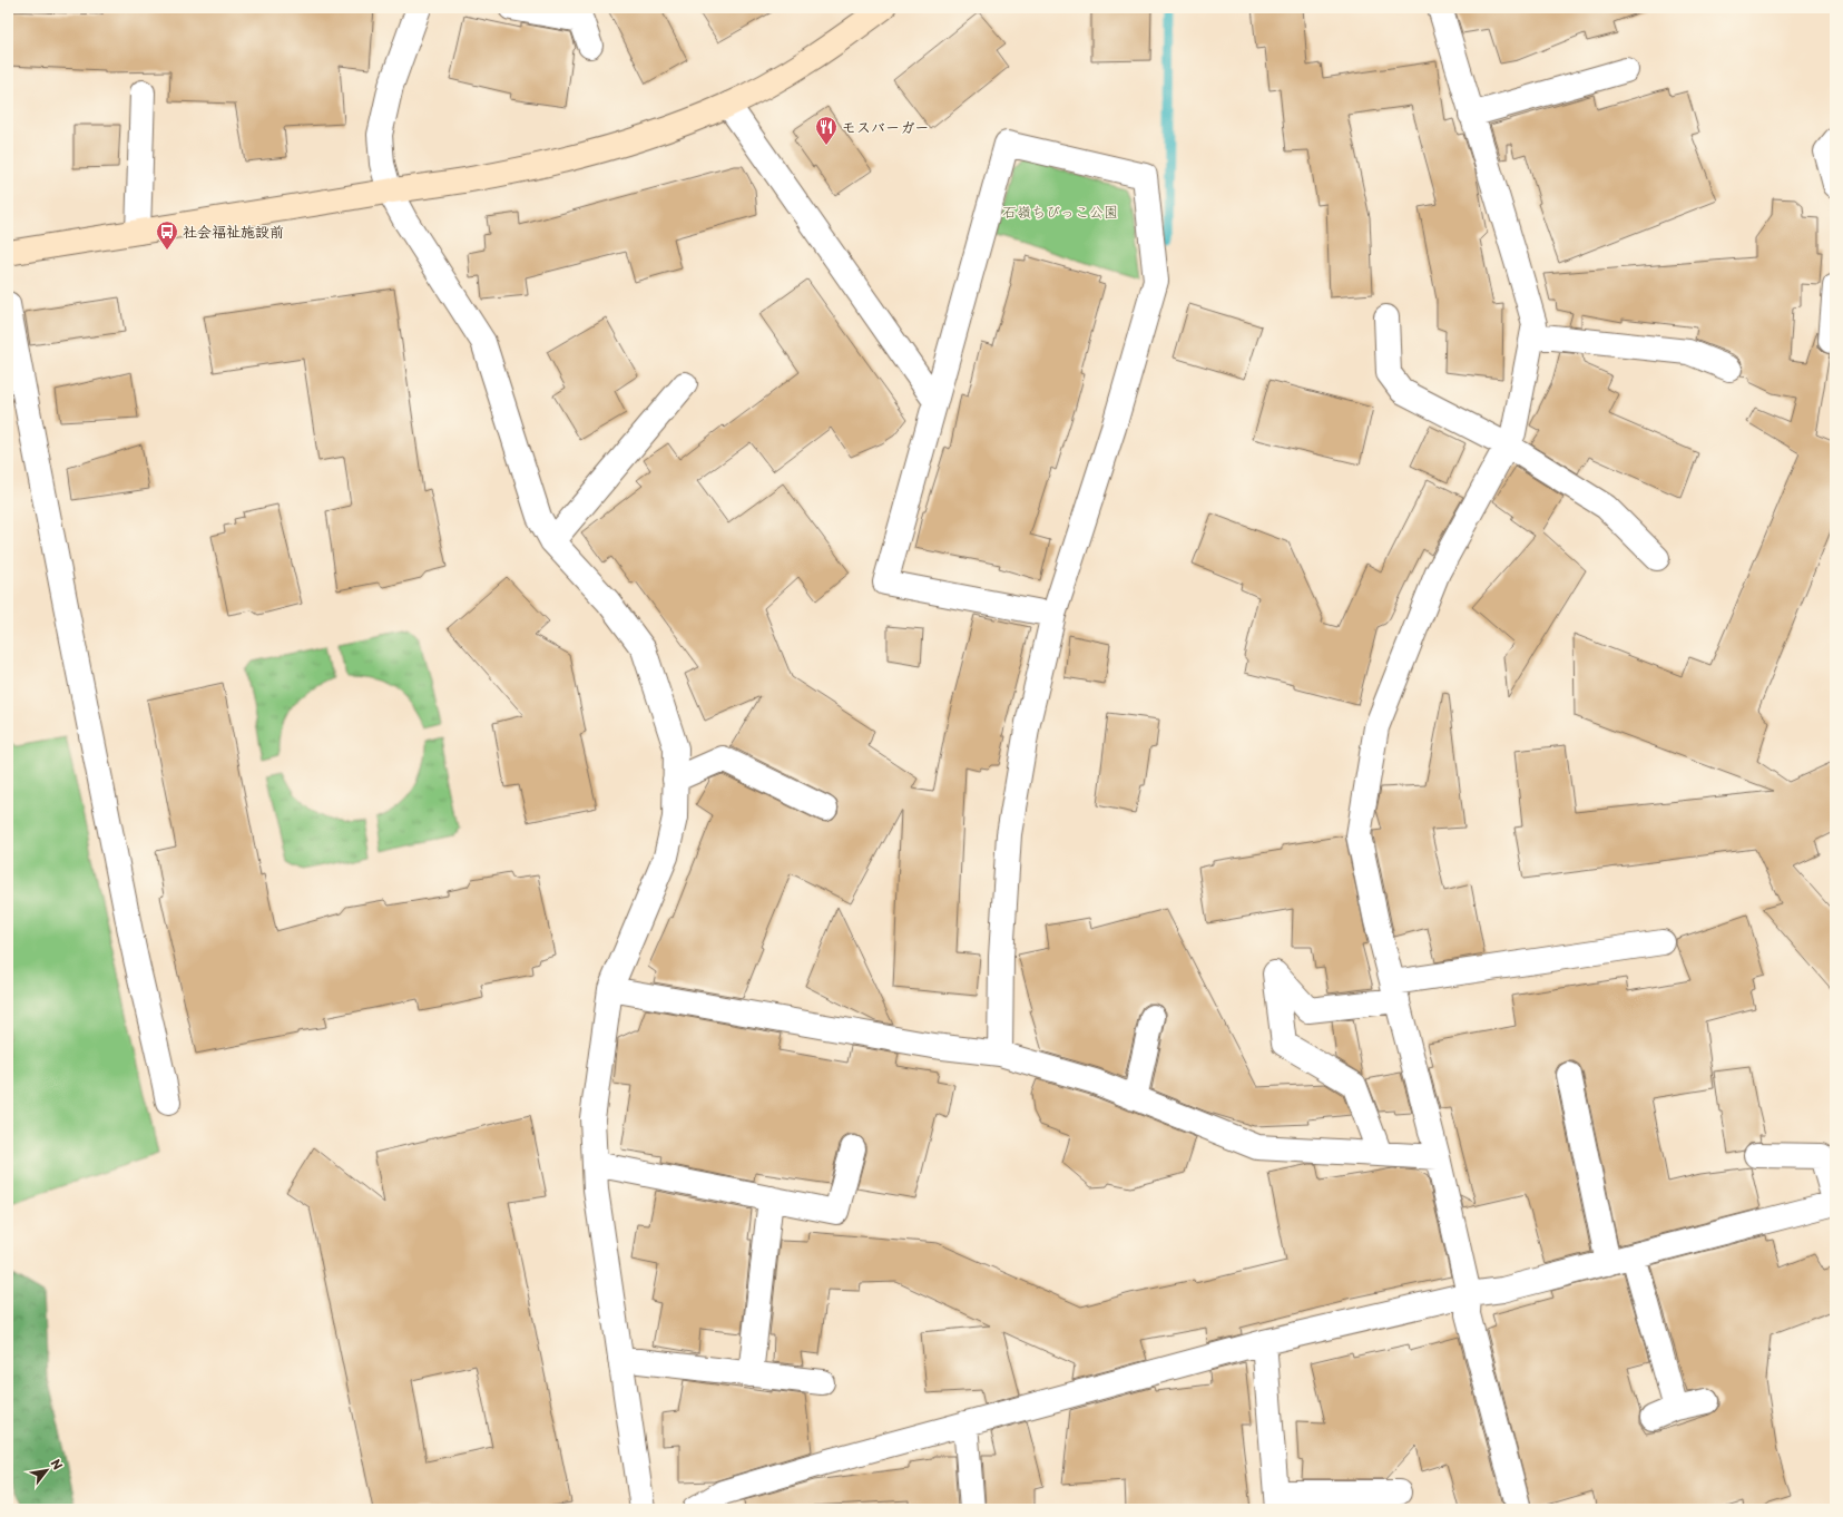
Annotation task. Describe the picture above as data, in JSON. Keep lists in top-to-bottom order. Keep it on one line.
{"parks":["石嶺ちびっこ公園"],"places":{"restaurant":["モスバーガー"],"bus stop":["社会福祉施設前"]},"north":"top right"}
